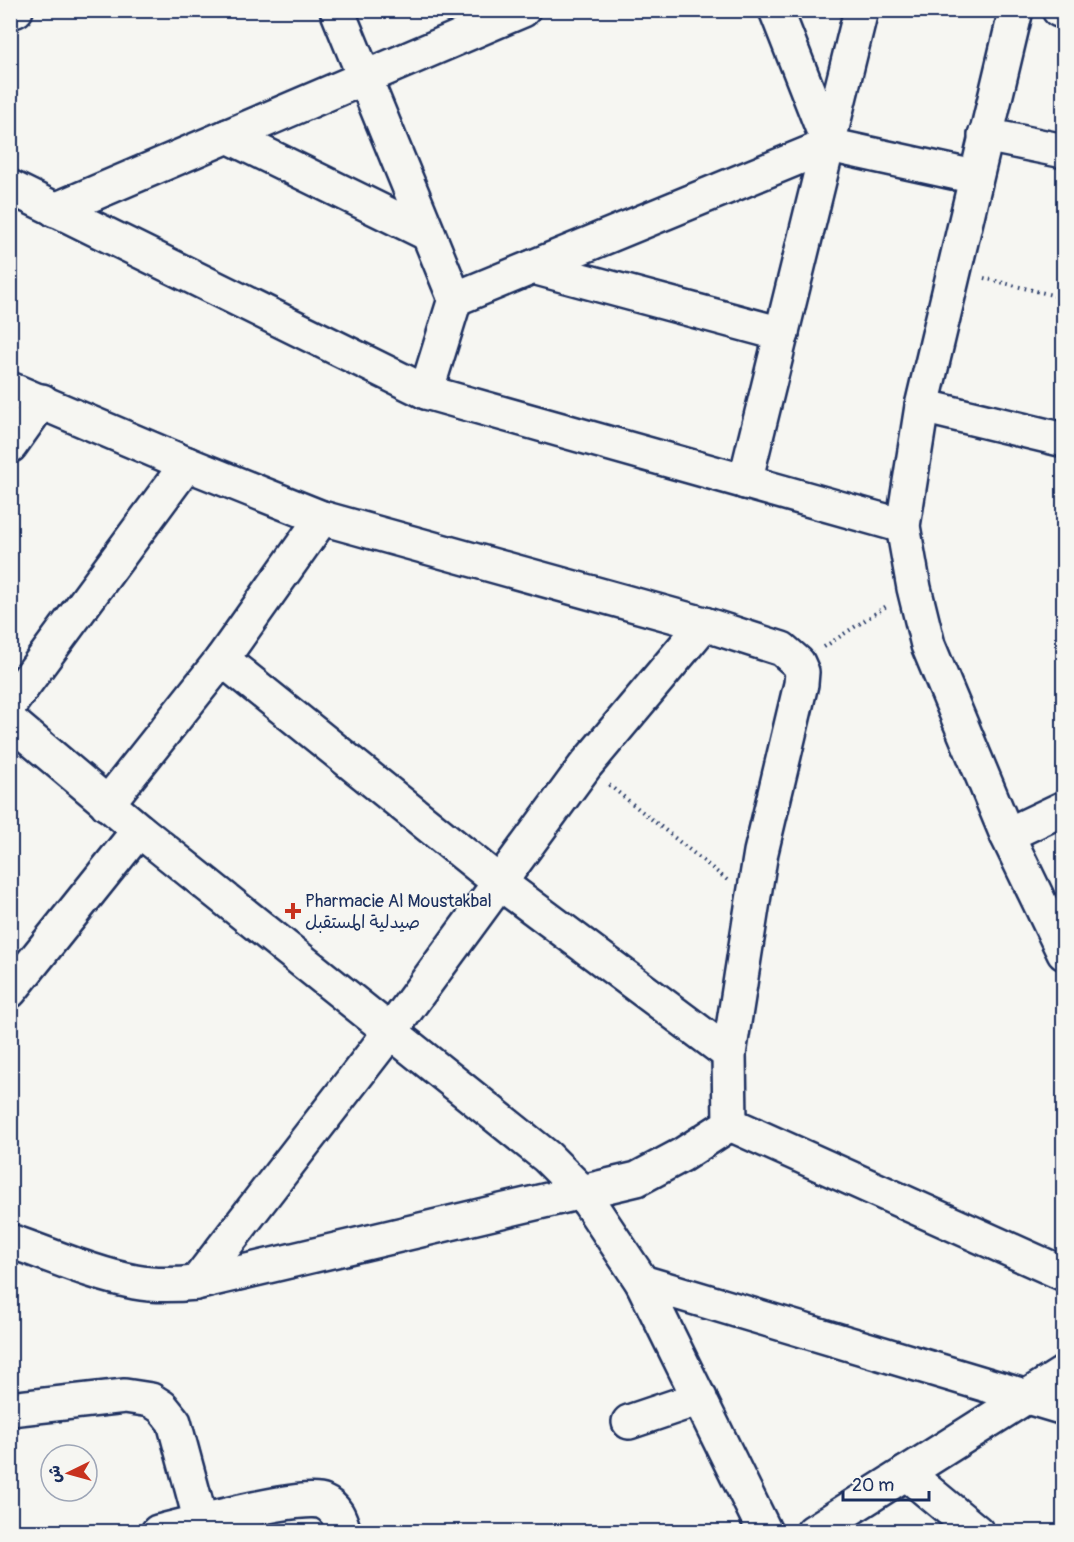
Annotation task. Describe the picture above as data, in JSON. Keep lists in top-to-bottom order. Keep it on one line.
{"places":{"health":["Pharmacie Al Moustakbal صيدلية المستقبل"]},"scale_bar":"20 m","north":"left"}
